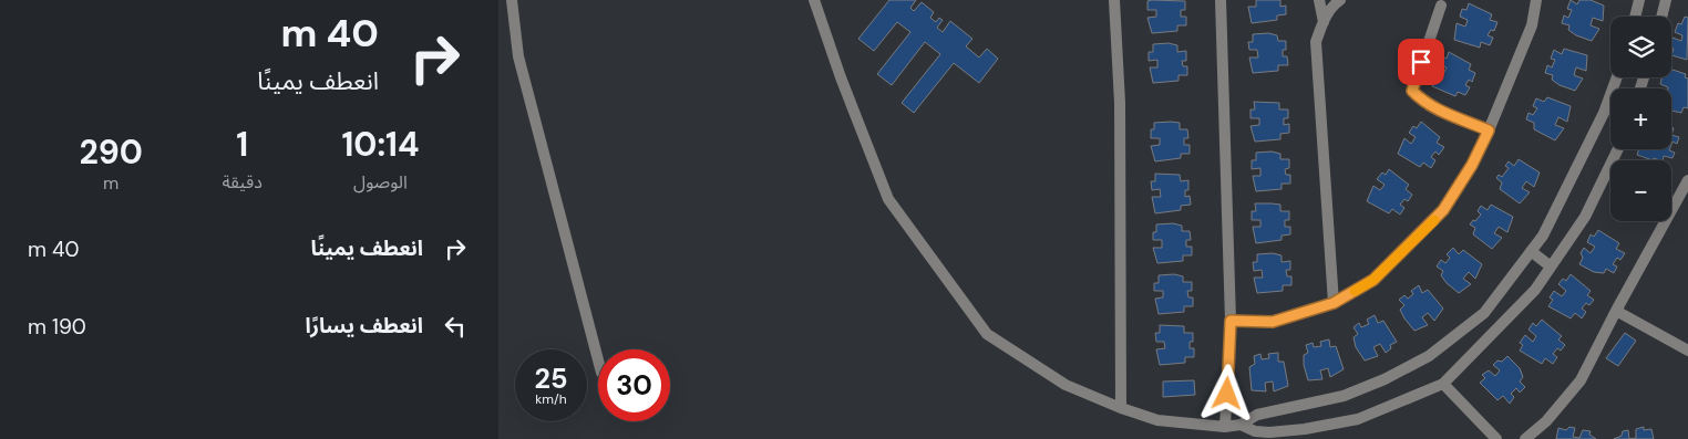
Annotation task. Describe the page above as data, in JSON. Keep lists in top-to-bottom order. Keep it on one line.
{"page":{"turn":["40 m","انعطف يمينًا"],"map_buttons":["+","−"],"eta":["10:14","الوصول","1","دقيقة","290","m"],"list":[{"name":"انعطف يمينًا","value":"40 m"},{"name":"انعطف يسارًا","value":"190 m"}],"speed":"25 km/h","limit":"30"}}
